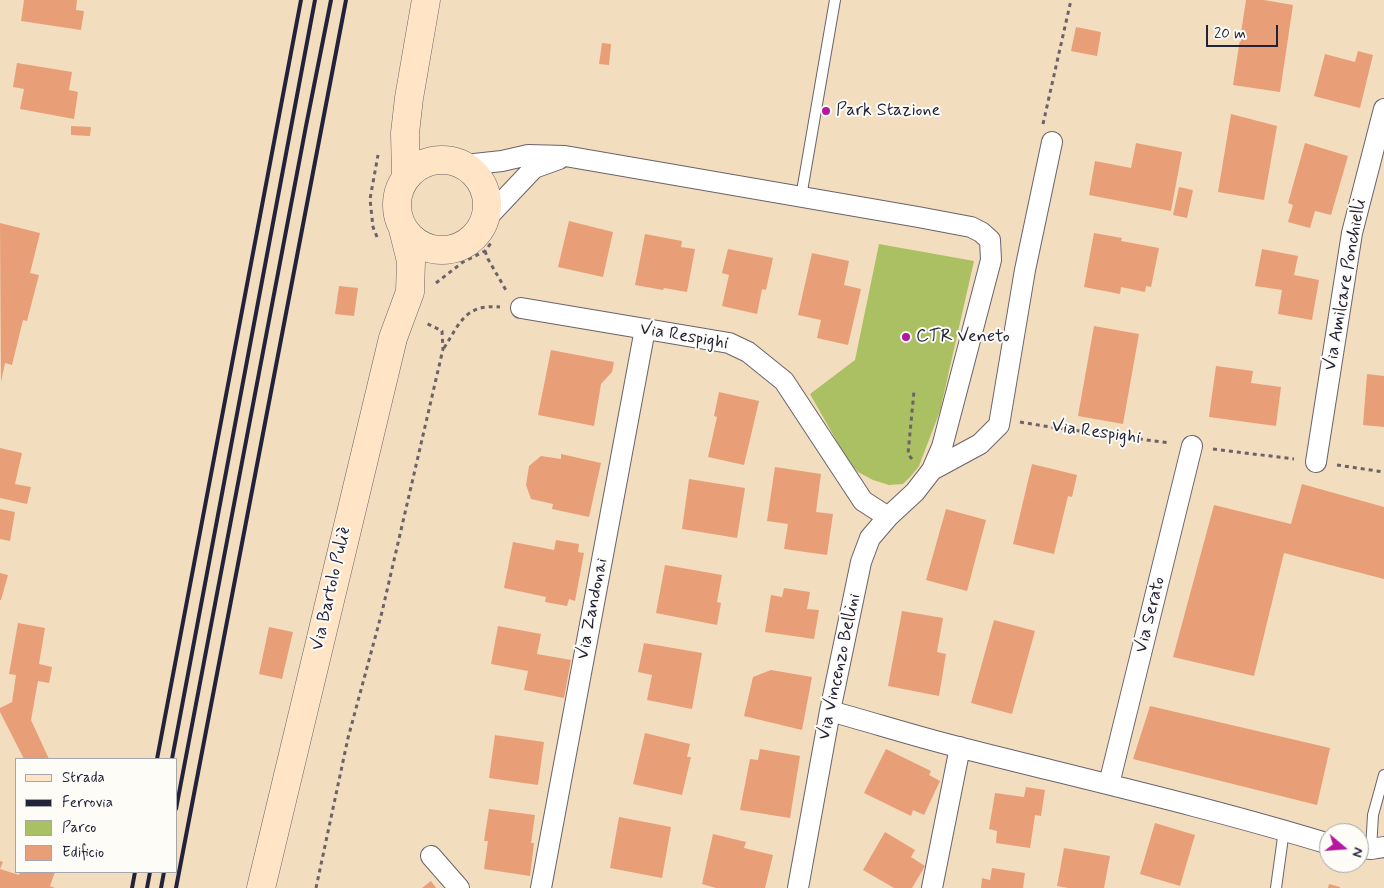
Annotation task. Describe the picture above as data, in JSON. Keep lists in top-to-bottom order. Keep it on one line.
{"streets":{"street":["Via Amilcare Ponchielli","Via Respighi","Via Bartolo Puliè","Via Zandonai","Via Serato","Via Vincenzo Bellini"]},"crossings":[["Via Amilcare Ponchielli","Via Respighi"],["Via Respighi","Via Zandonai"],["Via Respighi","Via Serato"],["Via Respighi","Via Vincenzo Bellini"]],"places":["Park Stazione","CTR Veneto"],"legend":["Strada","Ferrovia","Parco","Edificio"],"scale_bar":"20 m","north":"right"}
